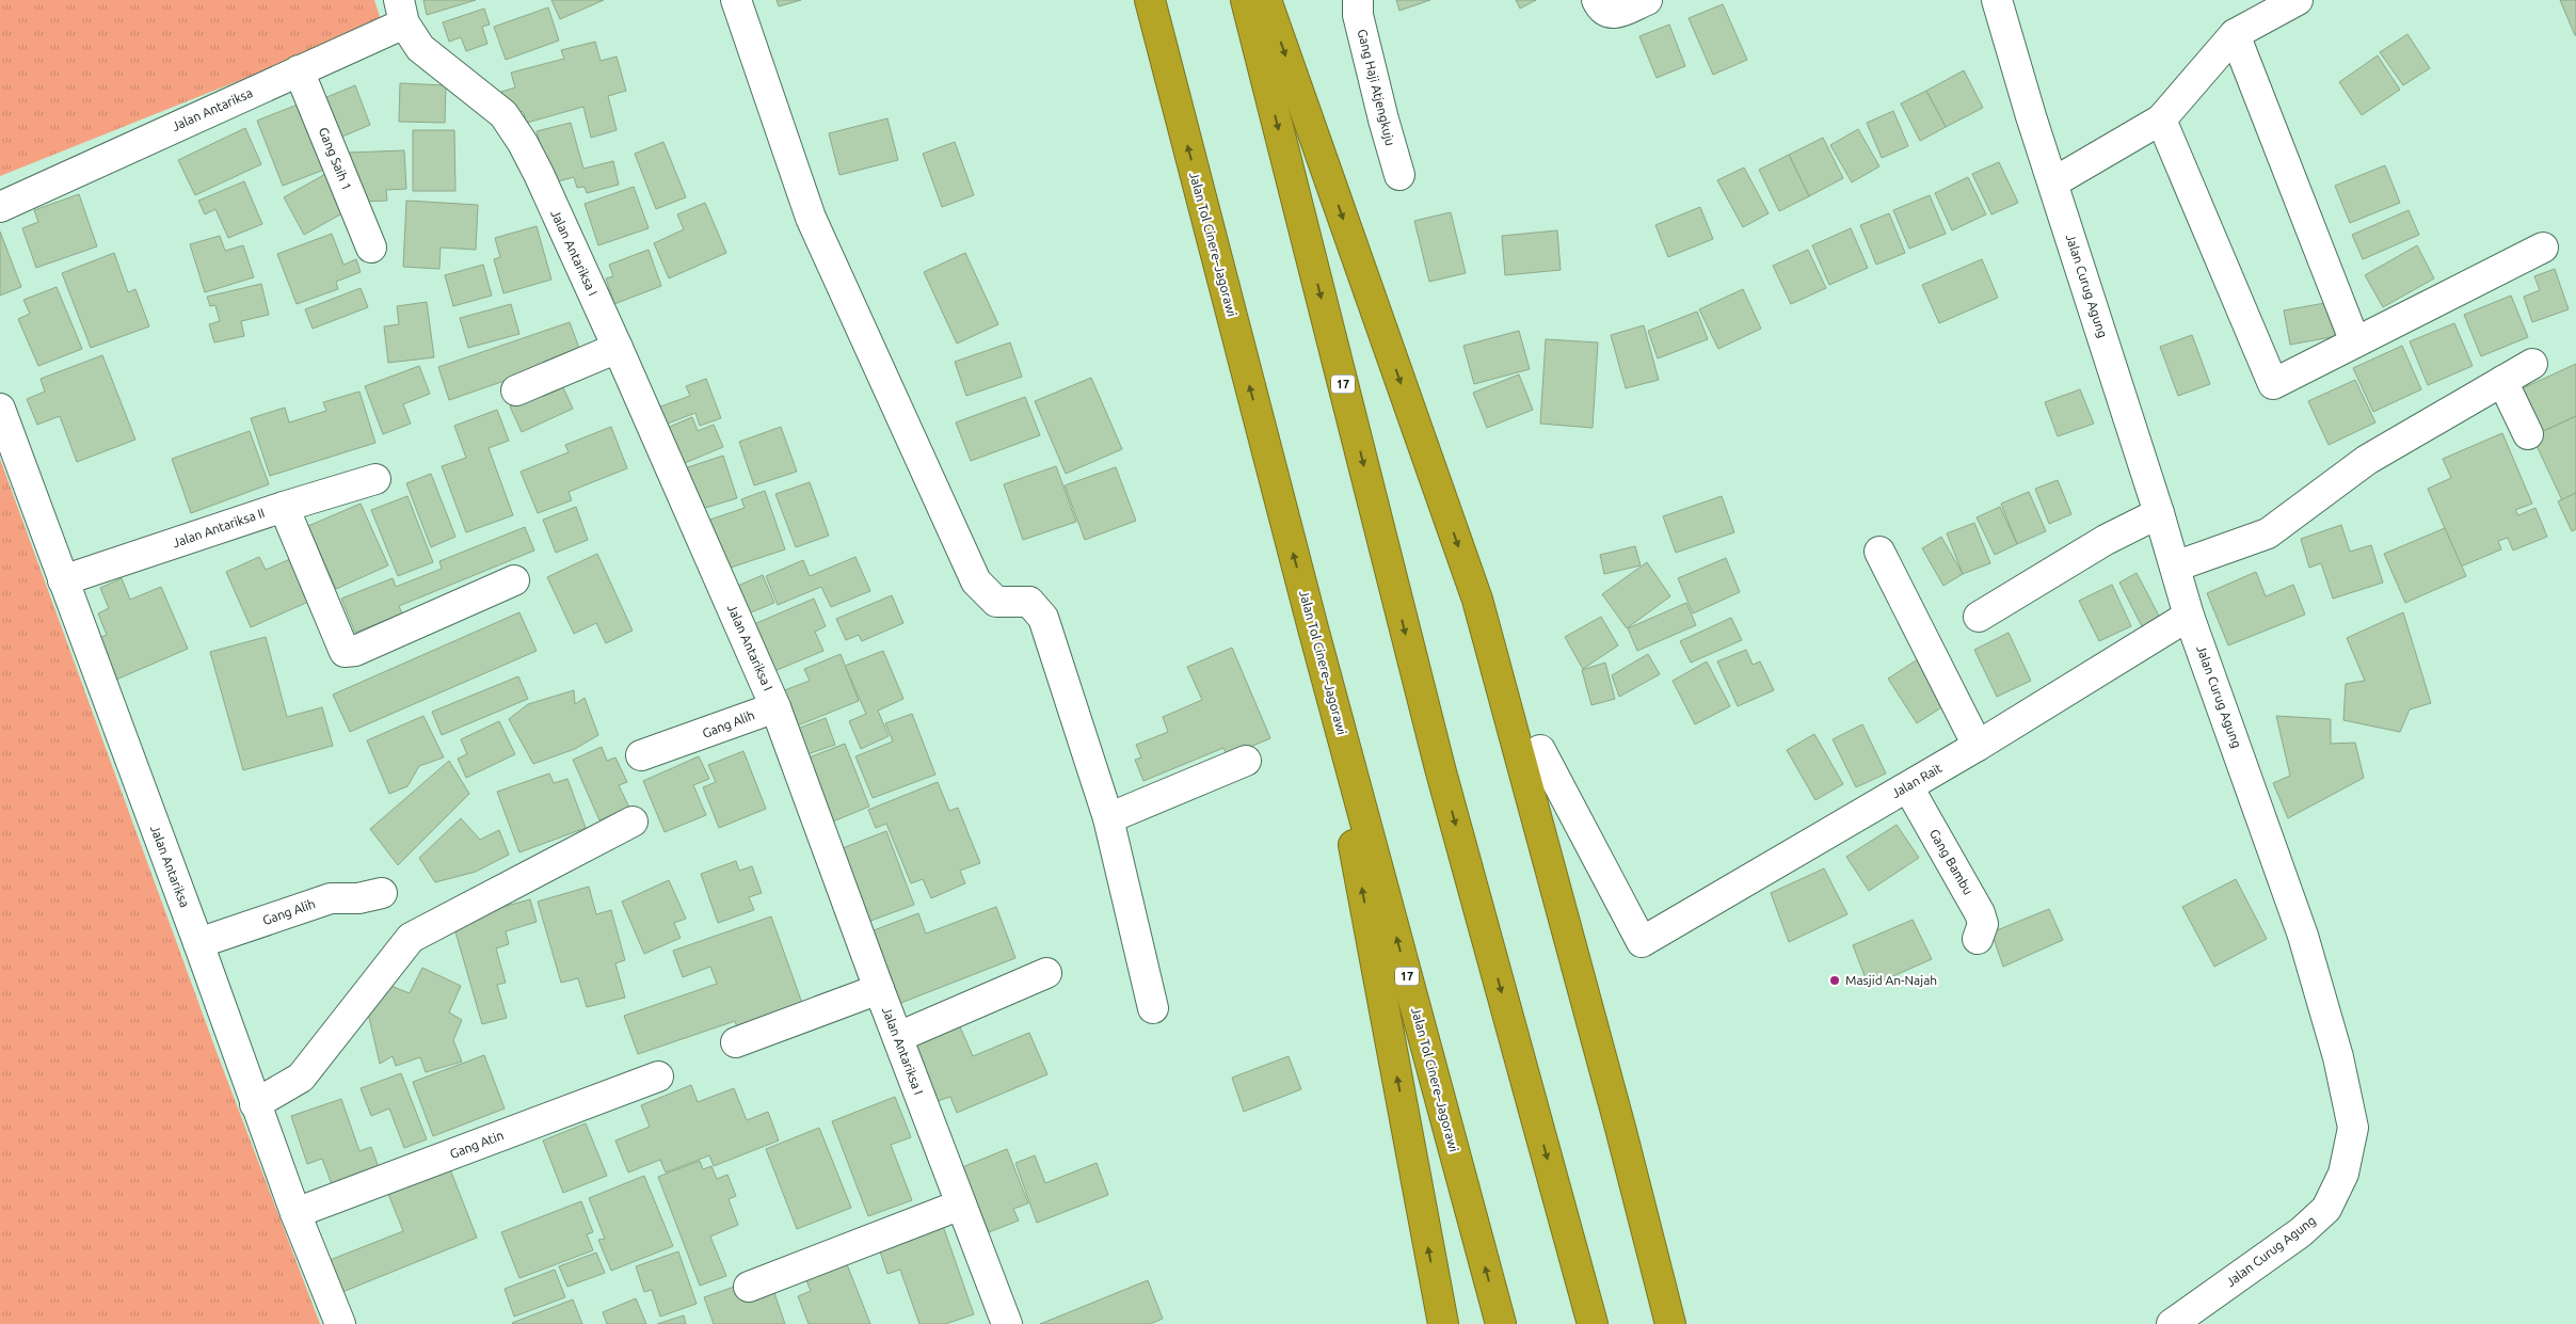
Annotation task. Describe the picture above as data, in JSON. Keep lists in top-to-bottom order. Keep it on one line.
{"streets":{"highway":["Jalan Tol Cinere–Jagorawi","17"],"street":["Gang Haji Atjengkuju","Jalan Antariksa","Gang Saih 1","Jalan Antariksa I","Jalan Curug Agung","Jalan Antariksa II","Gang Alih","Jalan Rait","Gang Bambu","Gang Atin"]},"crossings":[["Jalan Antariksa","Gang Saih 1"],["Jalan Antariksa","Jalan Antariksa I"],["Jalan Antariksa","Jalan Antariksa II"],["Jalan Antariksa","Gang Alih"],["Jalan Antariksa","Gang Atin"],["Jalan Antariksa I","Gang Alih"],["Jalan Curug Agung","Jalan Rait"],["Jalan Rait","Gang Bambu"]],"places":["Masjid An-Najah"]}
